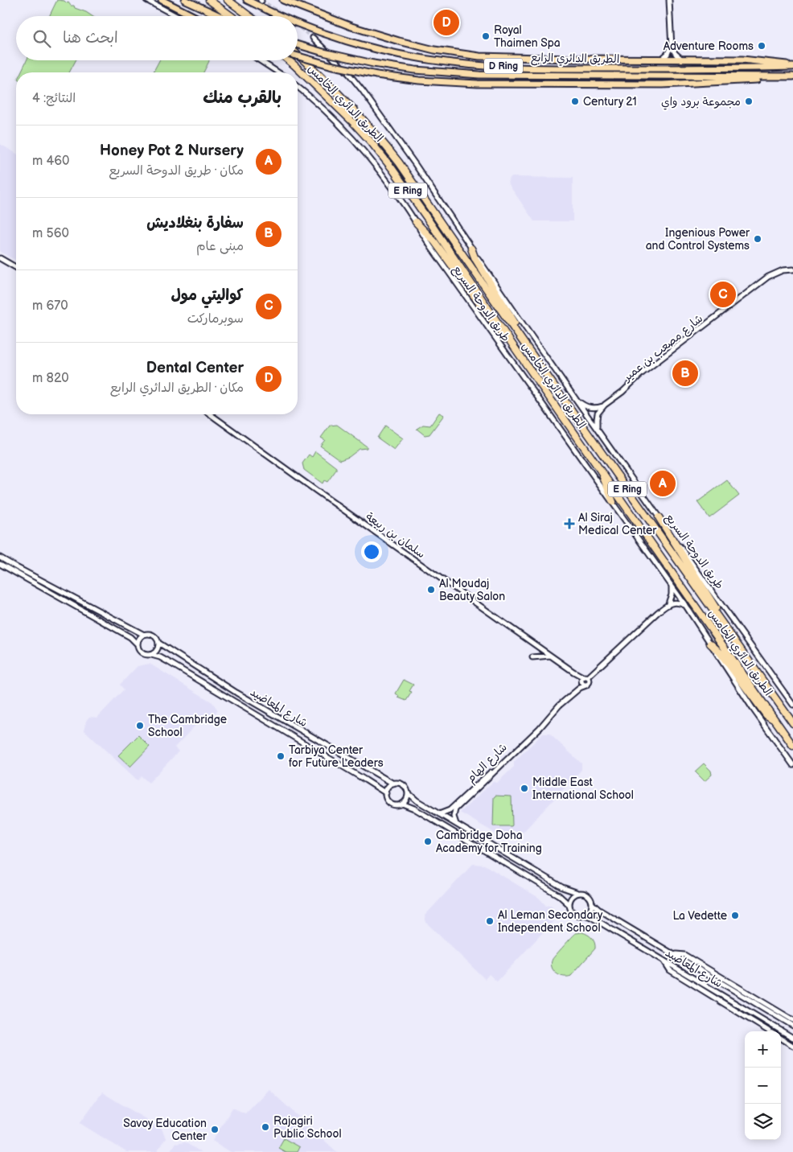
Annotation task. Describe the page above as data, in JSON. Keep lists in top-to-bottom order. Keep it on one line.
{"streets":{"highway":["الطريق الدائري الخامس","E Ring"],"main road":["الطريق الدائري الرابع","D Ring"],"street":["طريق الدوحة السريع","شارع مصعب بن عمير","سلمان بن ربيعة","شارع المعاضيد","شارع الهام"]},"crossings":[["الطريق الدائري الرابع","D Ring"],["طريق الدوحة السريع","شارع مصعب بن عمير"],["سلمان بن ربيعة","شارع الهام"]],"places":{"other":["Royal Thaimen Spa","Adventure Rooms","Century 21","مجموعة برود واي","Ingenious Power and Control Systems","Al Moudaj Beauty Salon","The Cambridge School","Tarbiya Center for Future Leaders","Middle East International School","Cambridge Doha Academy for Training","La Vedette","Al Leman Secondary Independent School","Rajagiri Public School","Savoy Education Center"],"health":["Al Siraj Medical Center"]},"page":{"pins":["D","C","B","A"],"search":"ابحث هنا","heading":["بالقرب منك","النتائج: 4"],"list":[{"mark":"A","name":"Honey Pot 2 Nursery","note":"مكان · طريق الدوحة السريع","value":"460 m"},{"mark":"B","name":"سفارة بنغلاديش","note":"مبنى عام","value":"560 m"},{"mark":"C","name":"كواليتي مول","note":"سوبرماركت","value":"670 m"},{"mark":"D","name":"Dental Center","note":"مكان · الطريق الدائري الرابع","value":"820 m"}],"map_buttons":["+","−"]}}
